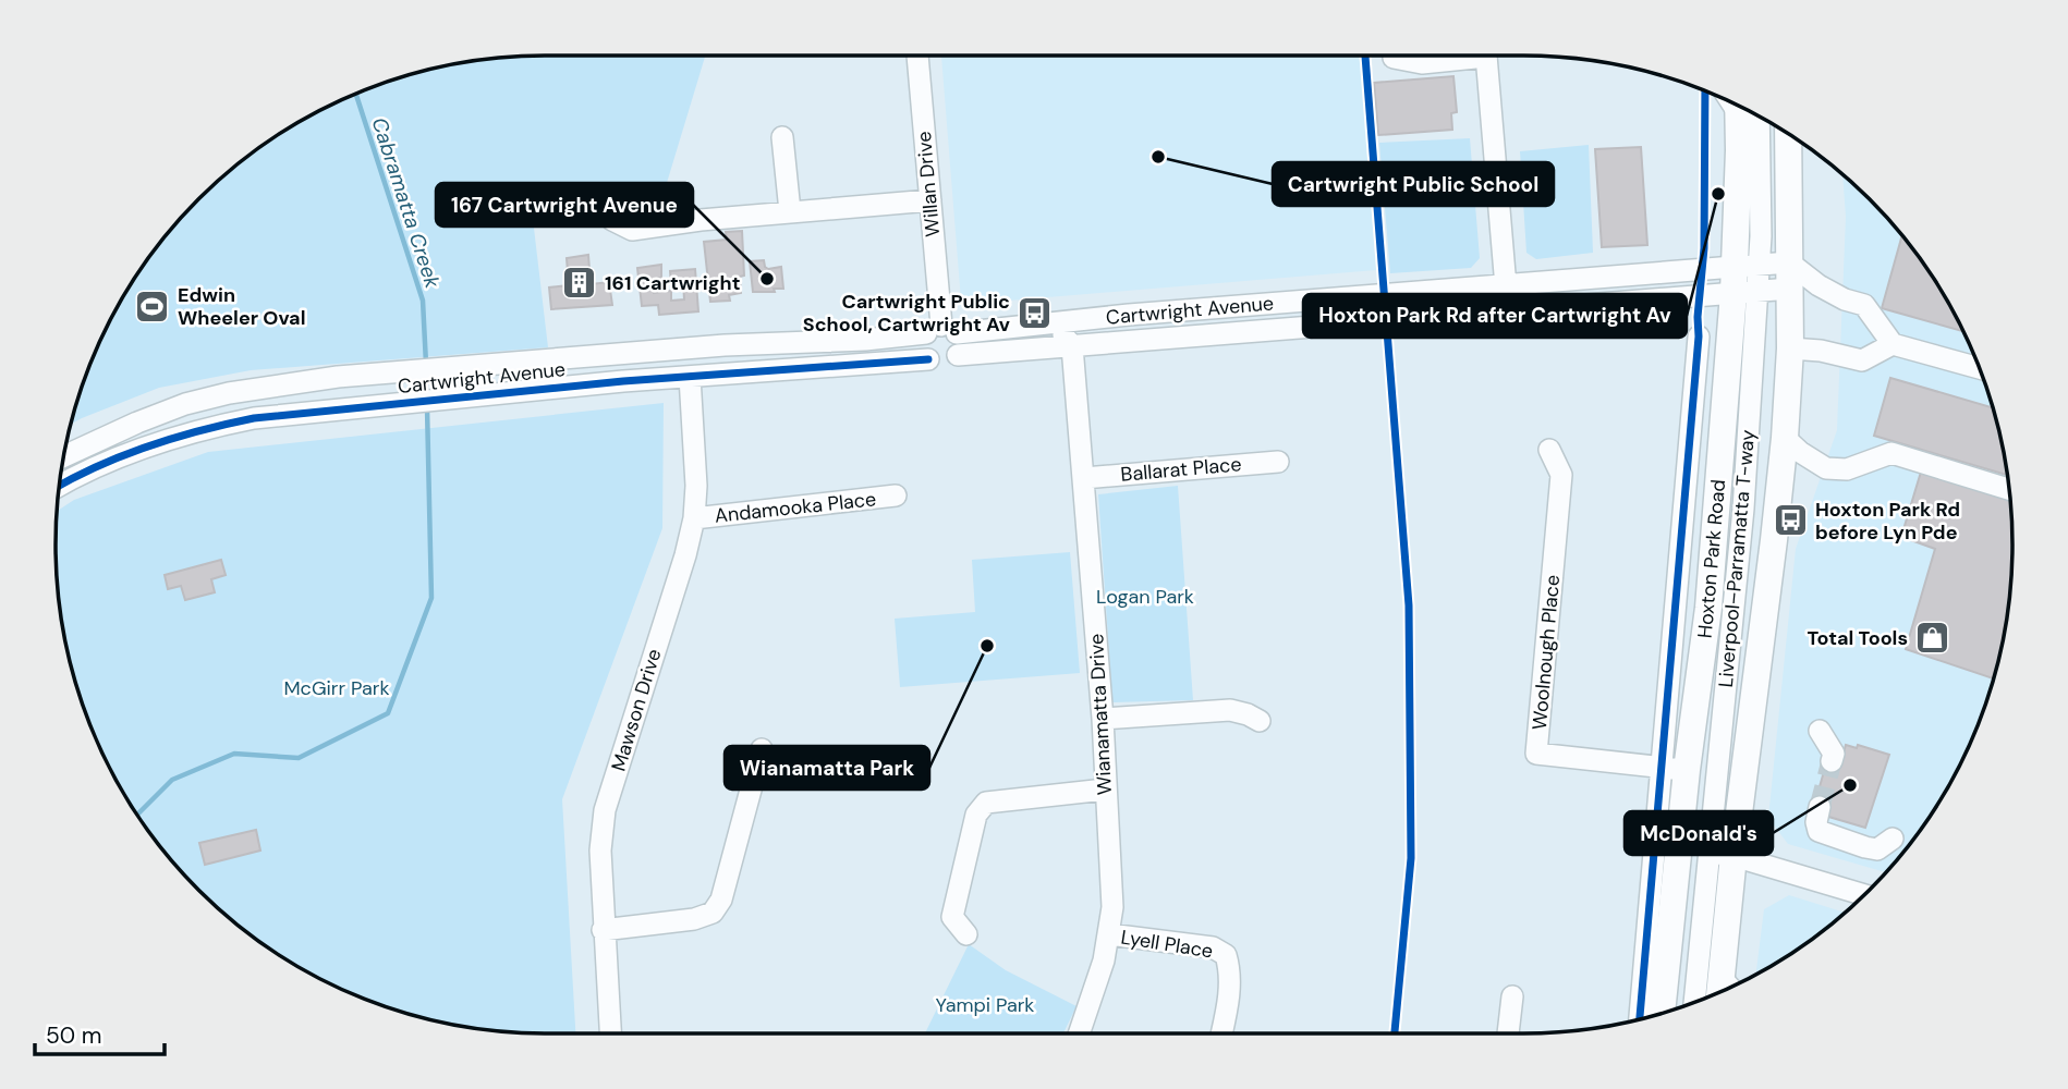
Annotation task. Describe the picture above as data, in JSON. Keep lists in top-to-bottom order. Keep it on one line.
{"streets":{"main road":["Hoxton Park Road"],"street":["Willan Drive","Cartwright Avenue","Ballarat Place","Andamooka Place","Liverpool–Parramatta T-way","Woolnough Place","Mawson Drive","Wianamatta Drive","Lyell Place"]},"crossings":[["Willan Drive","Cartwright Avenue"],["Cartwright Avenue","Hoxton Park Road"],["Cartwright Avenue","Liverpool–Parramatta T-way"],["Cartwright Avenue","Mawson Drive"],["Cartwright Avenue","Wianamatta Drive"],["Ballarat Place","Wianamatta Drive"],["Andamooka Place","Mawson Drive"],["Hoxton Park Road","Liverpool–Parramatta T-way"],["Hoxton Park Road","Woolnough Place"],["Wianamatta Drive","Lyell Place"]],"water":["Cabramatta Creek"],"parks":["Logan Park","McGirr Park","Yampi Park"],"places":{"other":["Cartwright Public School","Hoxton Park Rd after Cartwright Av","167 Cartwright Avenue","Wianamatta Park","McDonald's"],"building":["161 Cartwright"],"sports":["Edwin Wheeler Oval"],"bus stop":["Cartwright Public School, Cartwright Av","Hoxton Park Rd before Lyn Pde"],"shop":["Total Tools"]},"scale_bar":"50 m"}
